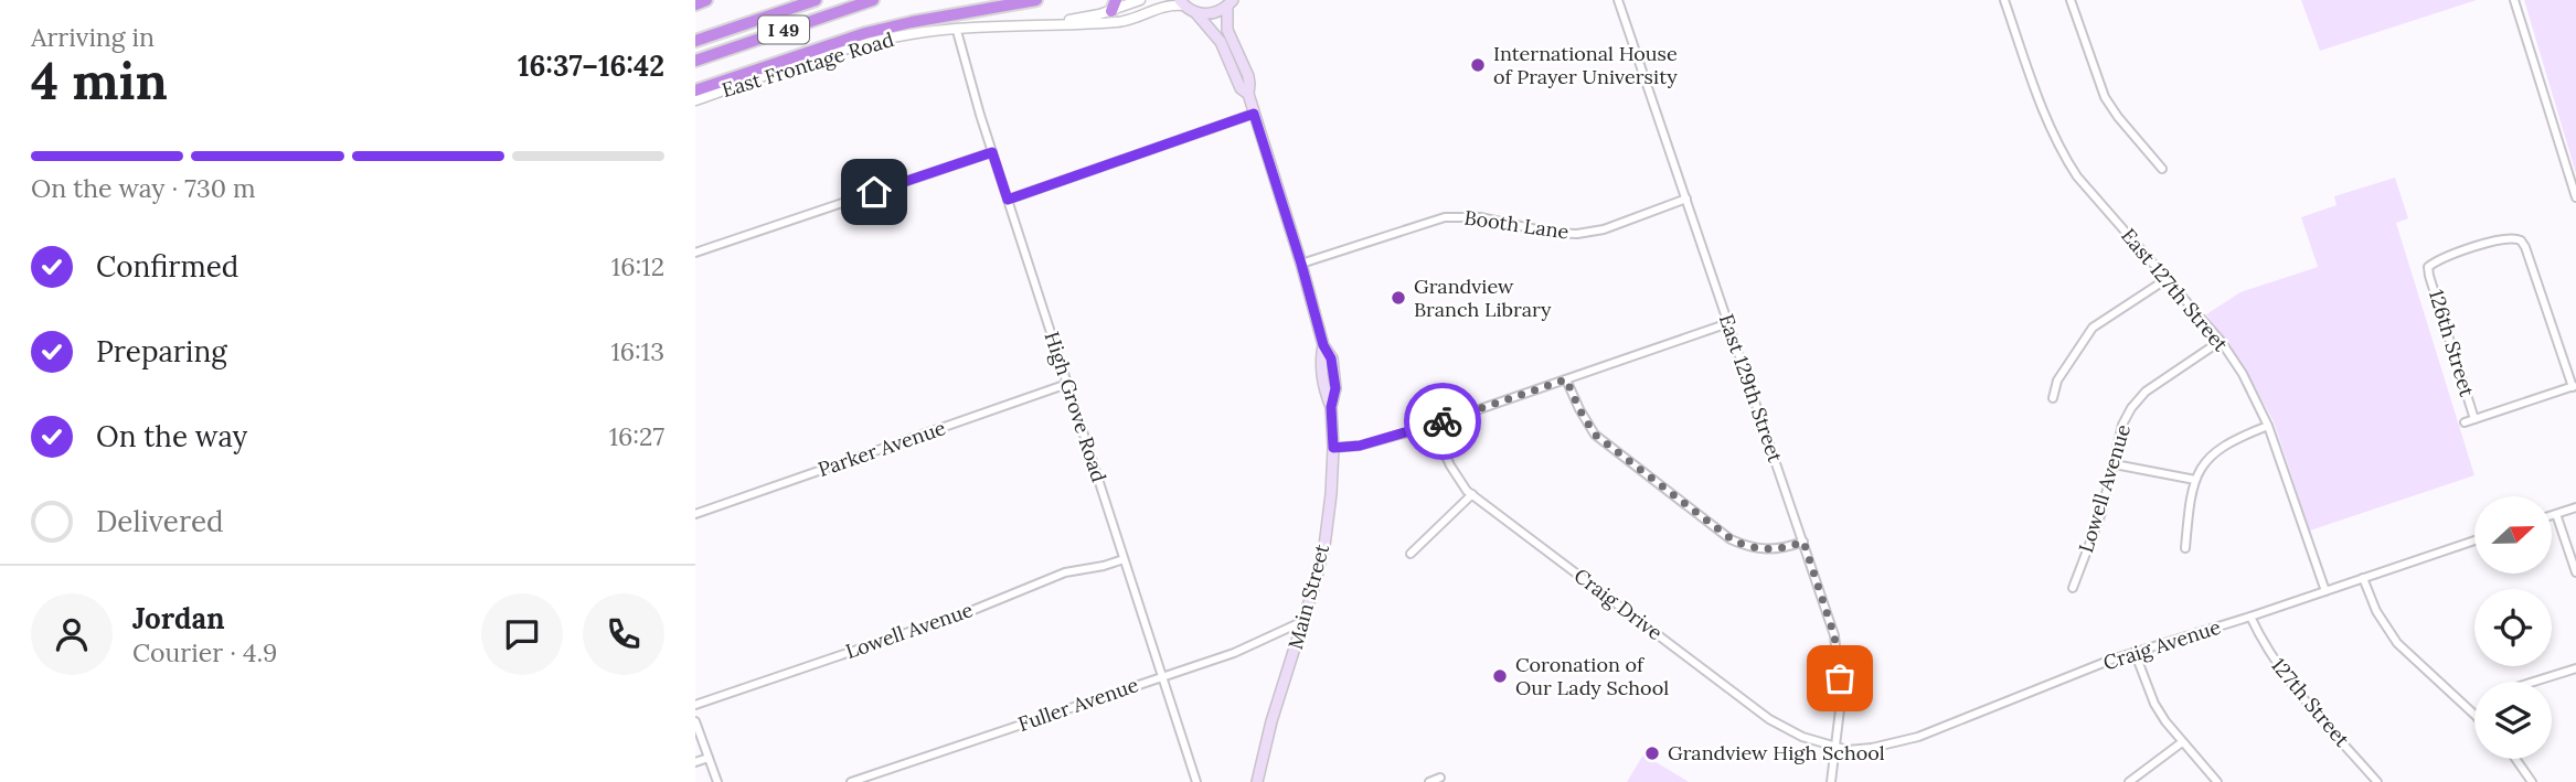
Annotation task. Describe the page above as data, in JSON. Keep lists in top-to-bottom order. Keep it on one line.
{"streets":{"highway":["I 49"],"main road":["Main Street"],"street":["East Frontage Road","Booth Lane","East 127th Street","126th Street","East 129th Street","High Grove Road","Parker Avenue","Lowell Avenue","Craig Drive","Craig Avenue","127th Street","Fuller Avenue"]},"crossings":[["East Frontage Road","High Grove Road"],["East Frontage Road","Main Street"],["Booth Lane","East 129th Street"],["Booth Lane","Main Street"],["East 127th Street","Lowell Avenue"],["East 127th Street","Craig Avenue"],["East 129th Street","Craig Drive"],["East 129th Street","Craig Avenue"],["High Grove Road","Parker Avenue"],["High Grove Road","Lowell Avenue"],["High Grove Road","Fuller Avenue"],["Main Street","Fuller Avenue"],["Craig Drive","Craig Avenue"],["Craig Avenue","127th Street"]],"places":["International House of Prayer University","Grandview Branch Library","Coronation of Our Lady School","Grandview High School"],"north":"right","page":{"heading":["4 min","Arriving in","16:37–16:42"],"panel":["Jordan","Courier · 4.9"],"bar":"On the way · 730 m","list":[["Confirmed","16:12"],["Preparing","16:13"],["On the way","16:27"],"Delivered"]}}
